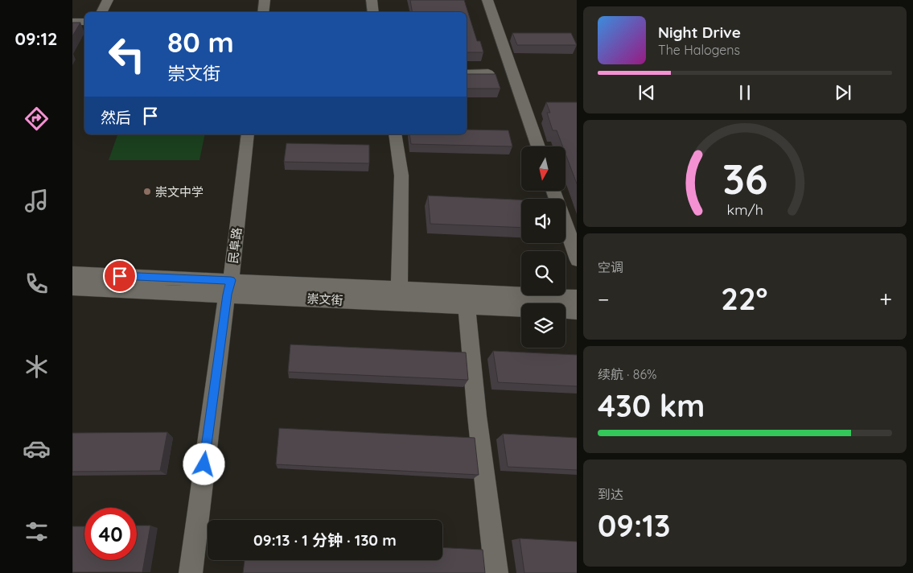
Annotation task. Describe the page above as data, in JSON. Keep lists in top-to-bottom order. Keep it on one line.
{"streets":{"street":["民阜路","崇文街"]},"crossings":[["民阜路","崇文街"]],"places":["崇文中学"],"north":"bottom","page":{"tabs":"09:12","turn":["80 m","崇文街"],"song":["Night Drive","The Halogens"],"then":"然后","tile":["空调",["续航 · 86%","430 km"],["到达","09:13"]],"heat":["−","22°","+"],"limit":"40","trip":"09:13 · 1 分钟 · 130 m","gauge":["36","km/h"]}}
